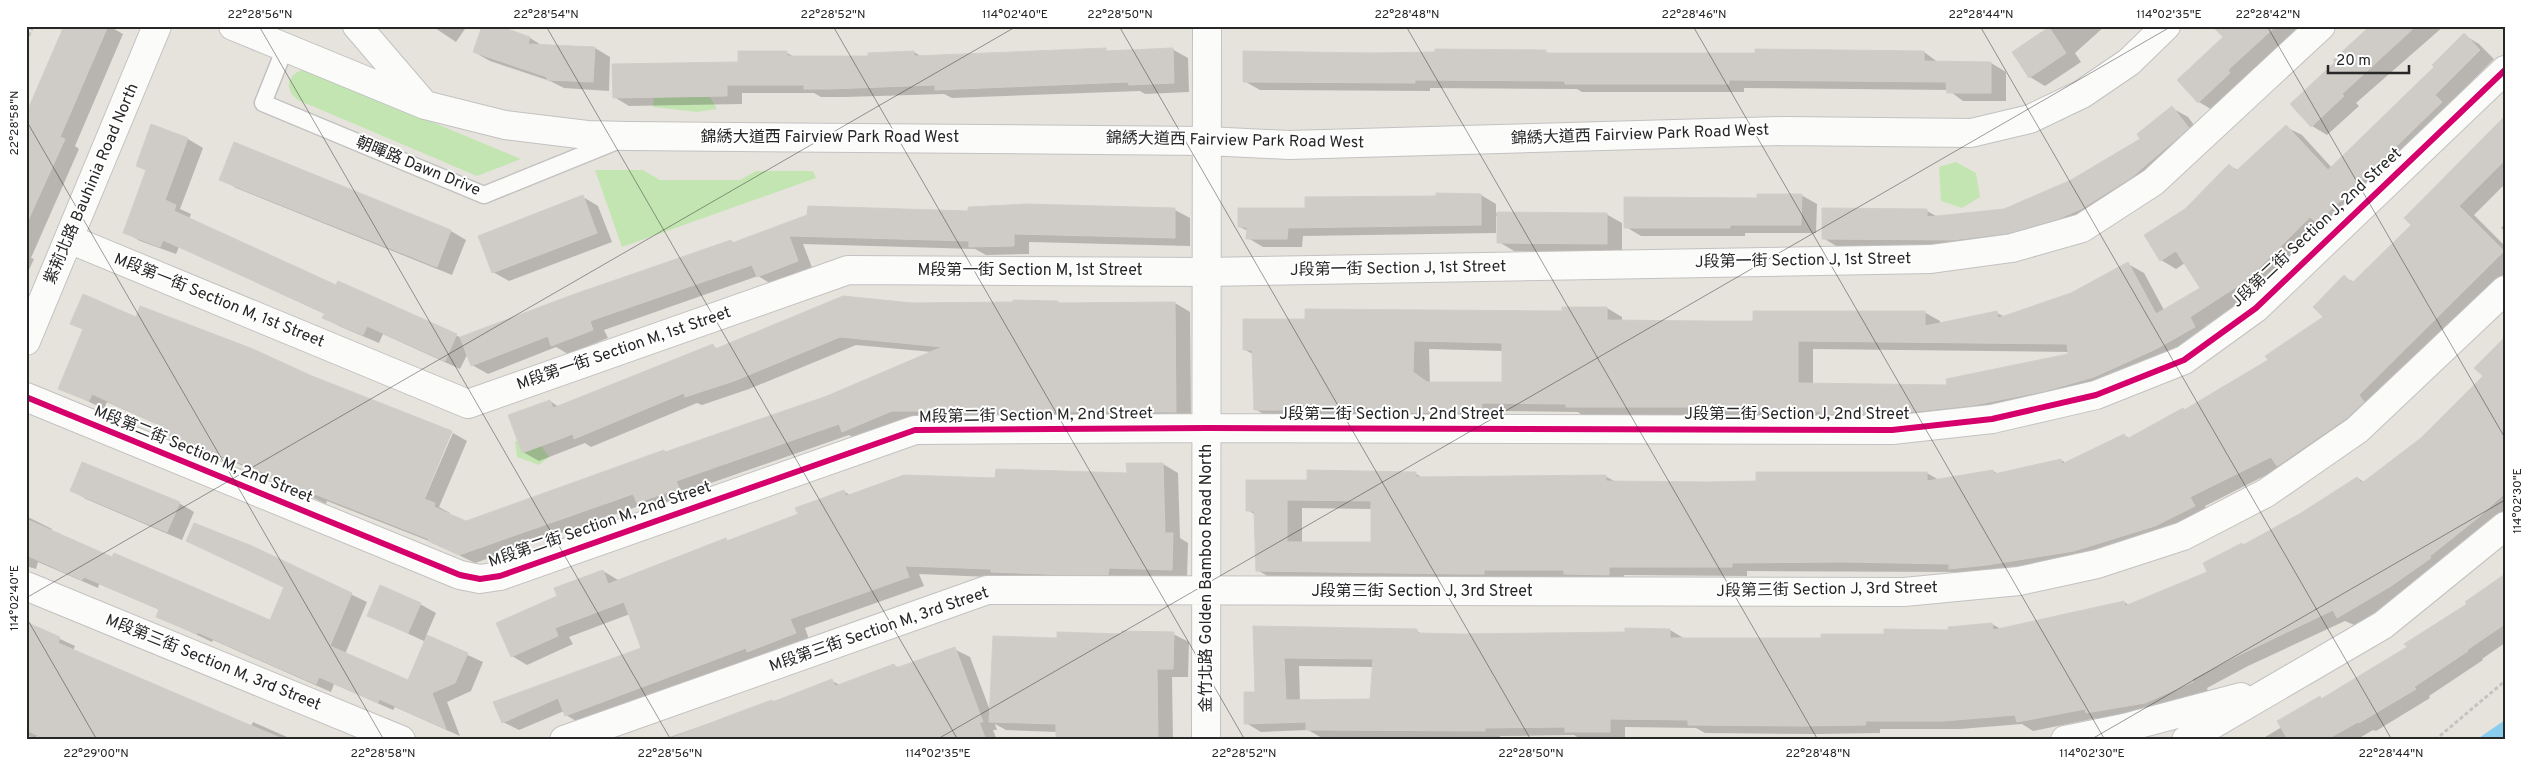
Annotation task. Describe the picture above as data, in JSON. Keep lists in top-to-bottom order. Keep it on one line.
{"streets":{"street":["錦綉大道西 Fairview Park Road West","紫荊北路 Bauhinia Road North","J段第二街 Section J, 2nd Street","J段第一街 Section J, 1st Street","M段第一街 Section M, 1st Street","M段第二街 Section M, 2nd Street","金竹北路 Golden Bamboo Road North","J段第三街 Section J, 3rd Street","M段第三街 Section M, 3rd Street"],"lane":["朝暉路 Dawn Drive"]},"crossings":[["錦綉大道西 Fairview Park Road West","朝暉路 Dawn Drive"],["錦綉大道西 Fairview Park Road West","金竹北路 Golden Bamboo Road North"],["紫荊北路 Bauhinia Road North","M段第一街 Section M, 1st Street"],["J段第二街 Section J, 2nd Street","M段第二街 Section M, 2nd Street"],["J段第二街 Section J, 2nd Street","金竹北路 Golden Bamboo Road North"],["J段第一街 Section J, 1st Street","M段第一街 Section M, 1st Street"],["J段第一街 Section J, 1st Street","金竹北路 Golden Bamboo Road North"],["M段第一街 Section M, 1st Street","金竹北路 Golden Bamboo Road North"],["M段第二街 Section M, 2nd Street","金竹北路 Golden Bamboo Road North"],["金竹北路 Golden Bamboo Road North","J段第三街 Section J, 3rd Street"],["金竹北路 Golden Bamboo Road North","M段第三街 Section M, 3rd Street"],["J段第三街 Section J, 3rd Street","M段第三街 Section M, 3rd Street"]],"scale_bar":"20 m","coordinates":["22°28'56\"N","22°28'54\"N","22°28'52\"N","114°02'40\"E","22°28'50\"N","22°28'48\"N","22°28'46\"N","22°28'44\"N","114°02'35\"E","22°28'42\"N","22°28'58\"N","114°02'30\"E","22°29'00\"N"]}
